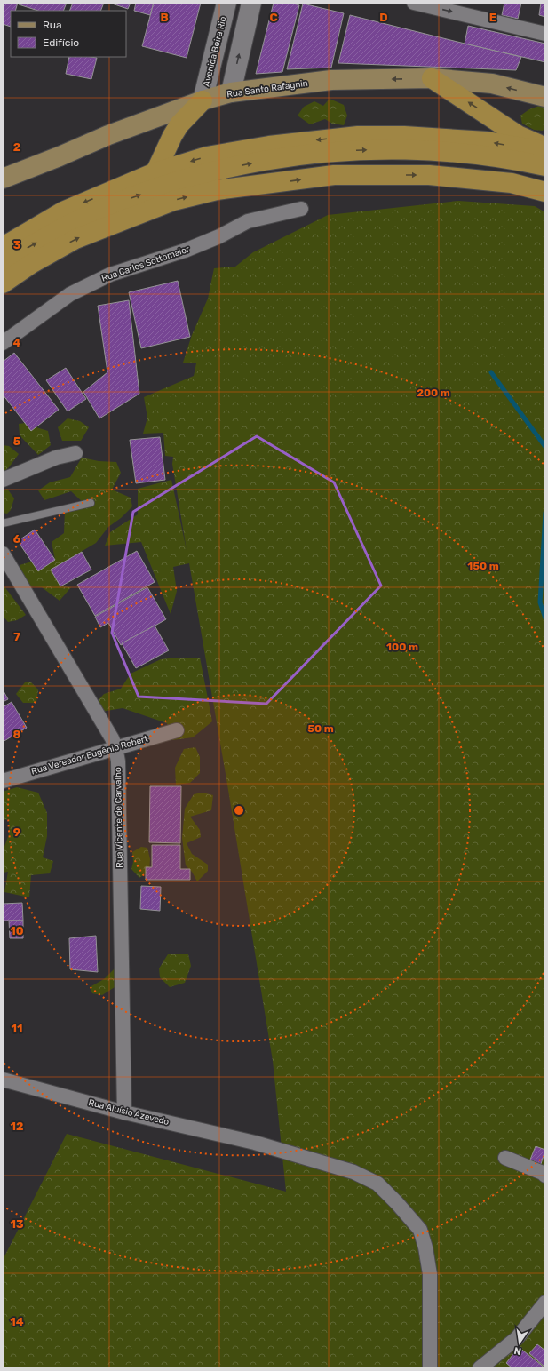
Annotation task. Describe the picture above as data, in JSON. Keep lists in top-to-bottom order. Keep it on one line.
{"streets":{"main road":["Avenida Beira Rio","Rua Santo Rafagnin"],"street":["Rua Carlos Sottomaior","Rua Vereador Eugênio Robert","Rua Vicente de Carvalho","Rua Aluísio Azevedo"]},"crossings":[["Avenida Beira Rio","Rua Santo Rafagnin"],["Rua Vereador Eugênio Robert","Rua Vicente de Carvalho"],["Rua Vicente de Carvalho","Rua Aluísio Azevedo"]],"one_way":["Rua Santo Rafagnin"],"legend":["Rua","Edifício"],"north":"bottom","grid":{"columns":["B","C","D","E"],"rows":["2","3","4","5","6","7","8","9","10","11","12","13","14"]},"rings":["200 m","150 m","100 m","50 m"]}
